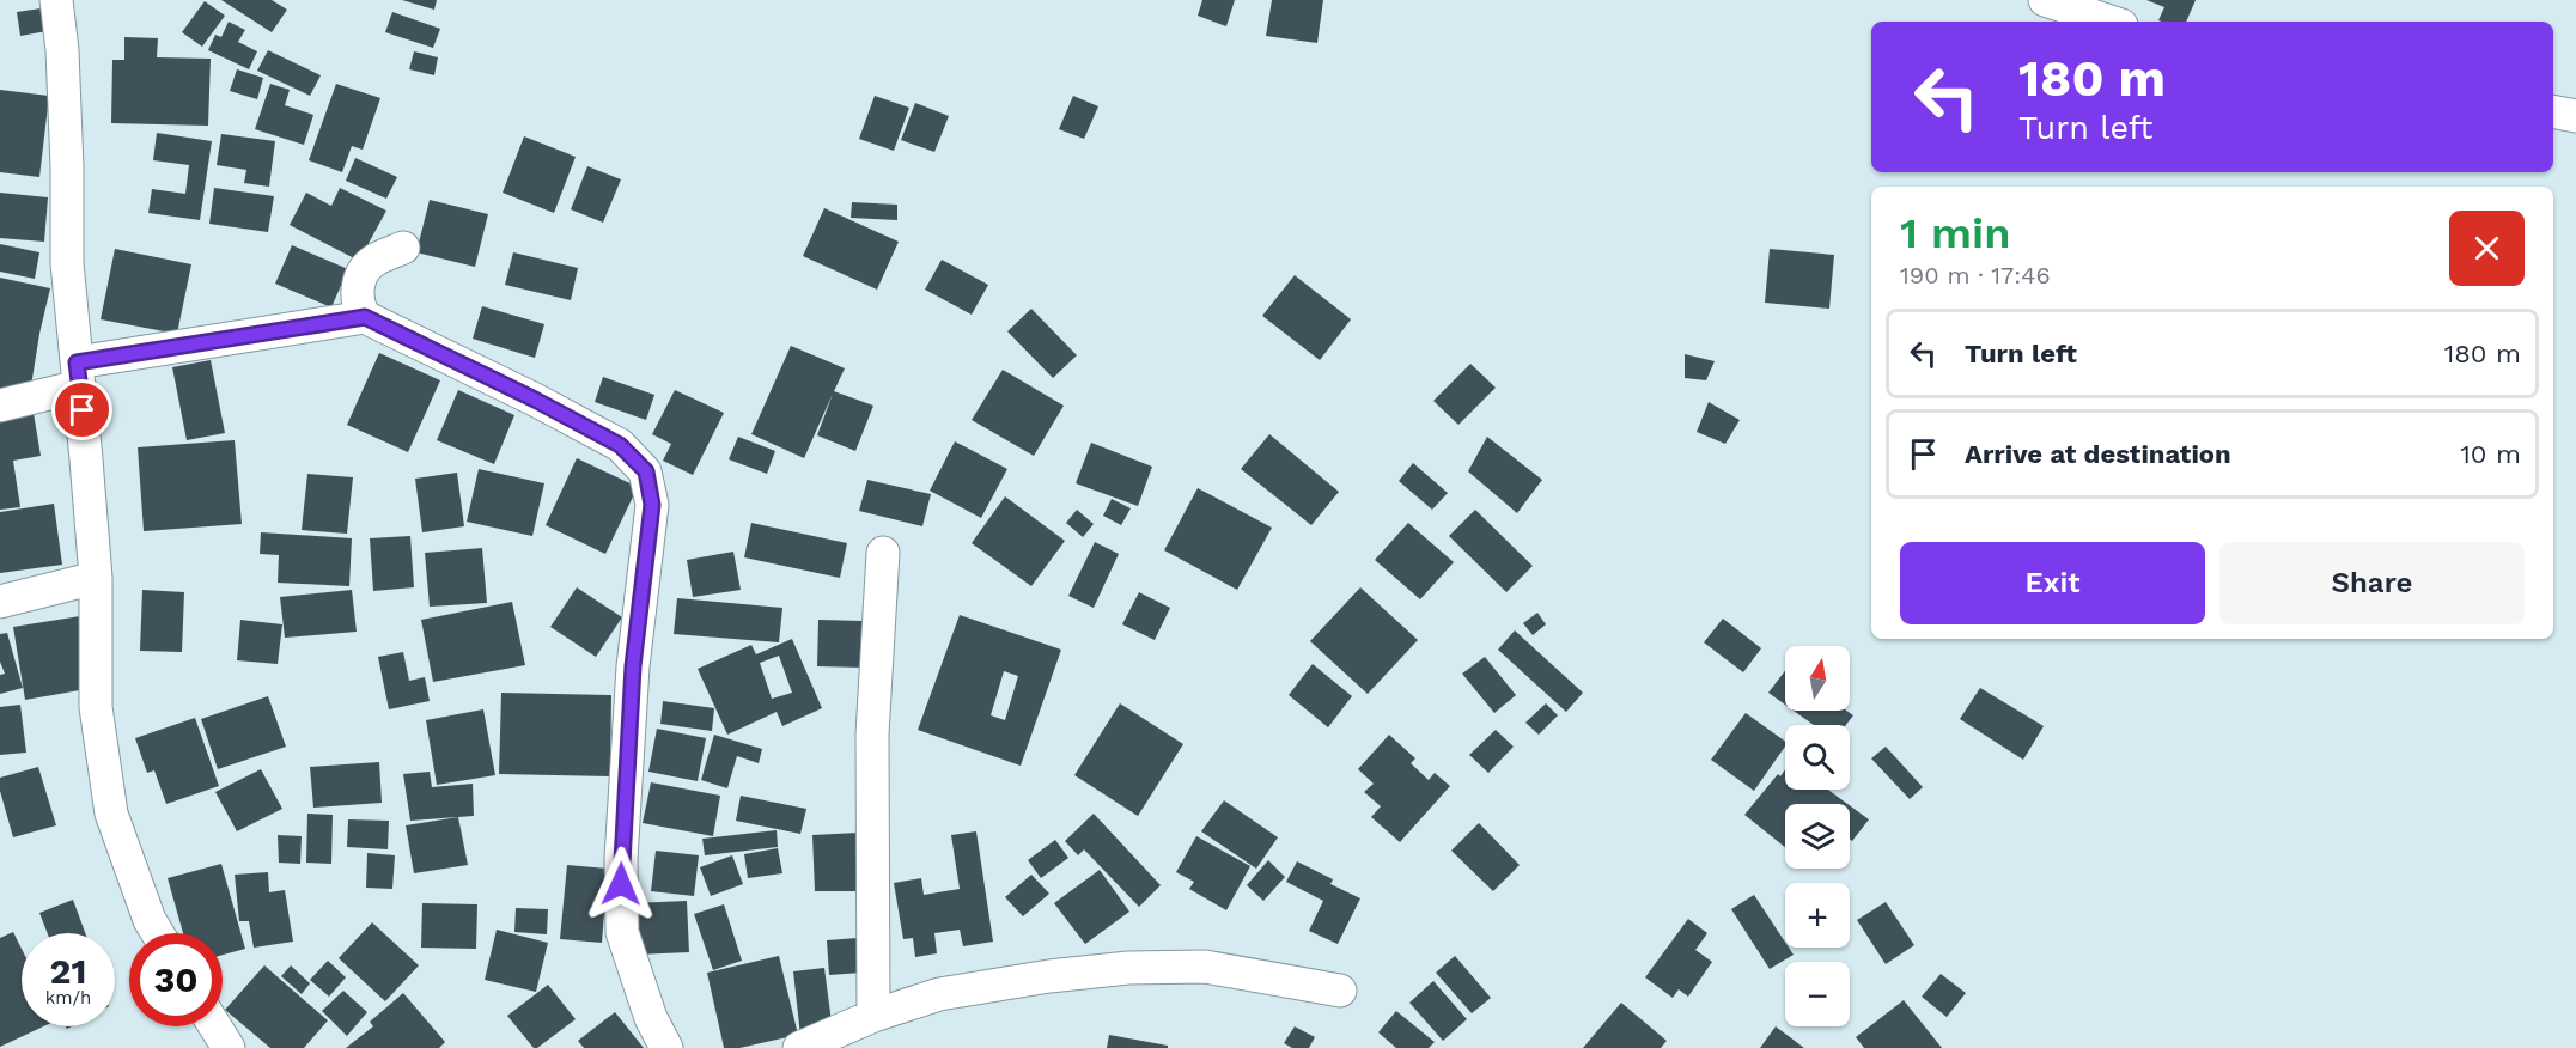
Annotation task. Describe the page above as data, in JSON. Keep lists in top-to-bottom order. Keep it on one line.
{"north":"top","page":{"turn":["180 m","Turn left"],"heading":["1 min","190 m · 17:46"],"list":[{"name":"Turn left","value":"180 m"},{"name":"Arrive at destination","value":"10 m"}],"buttons":["Exit","Share"],"map_buttons":["+","−"],"speed":"21 km/h","limit":"30"}}
